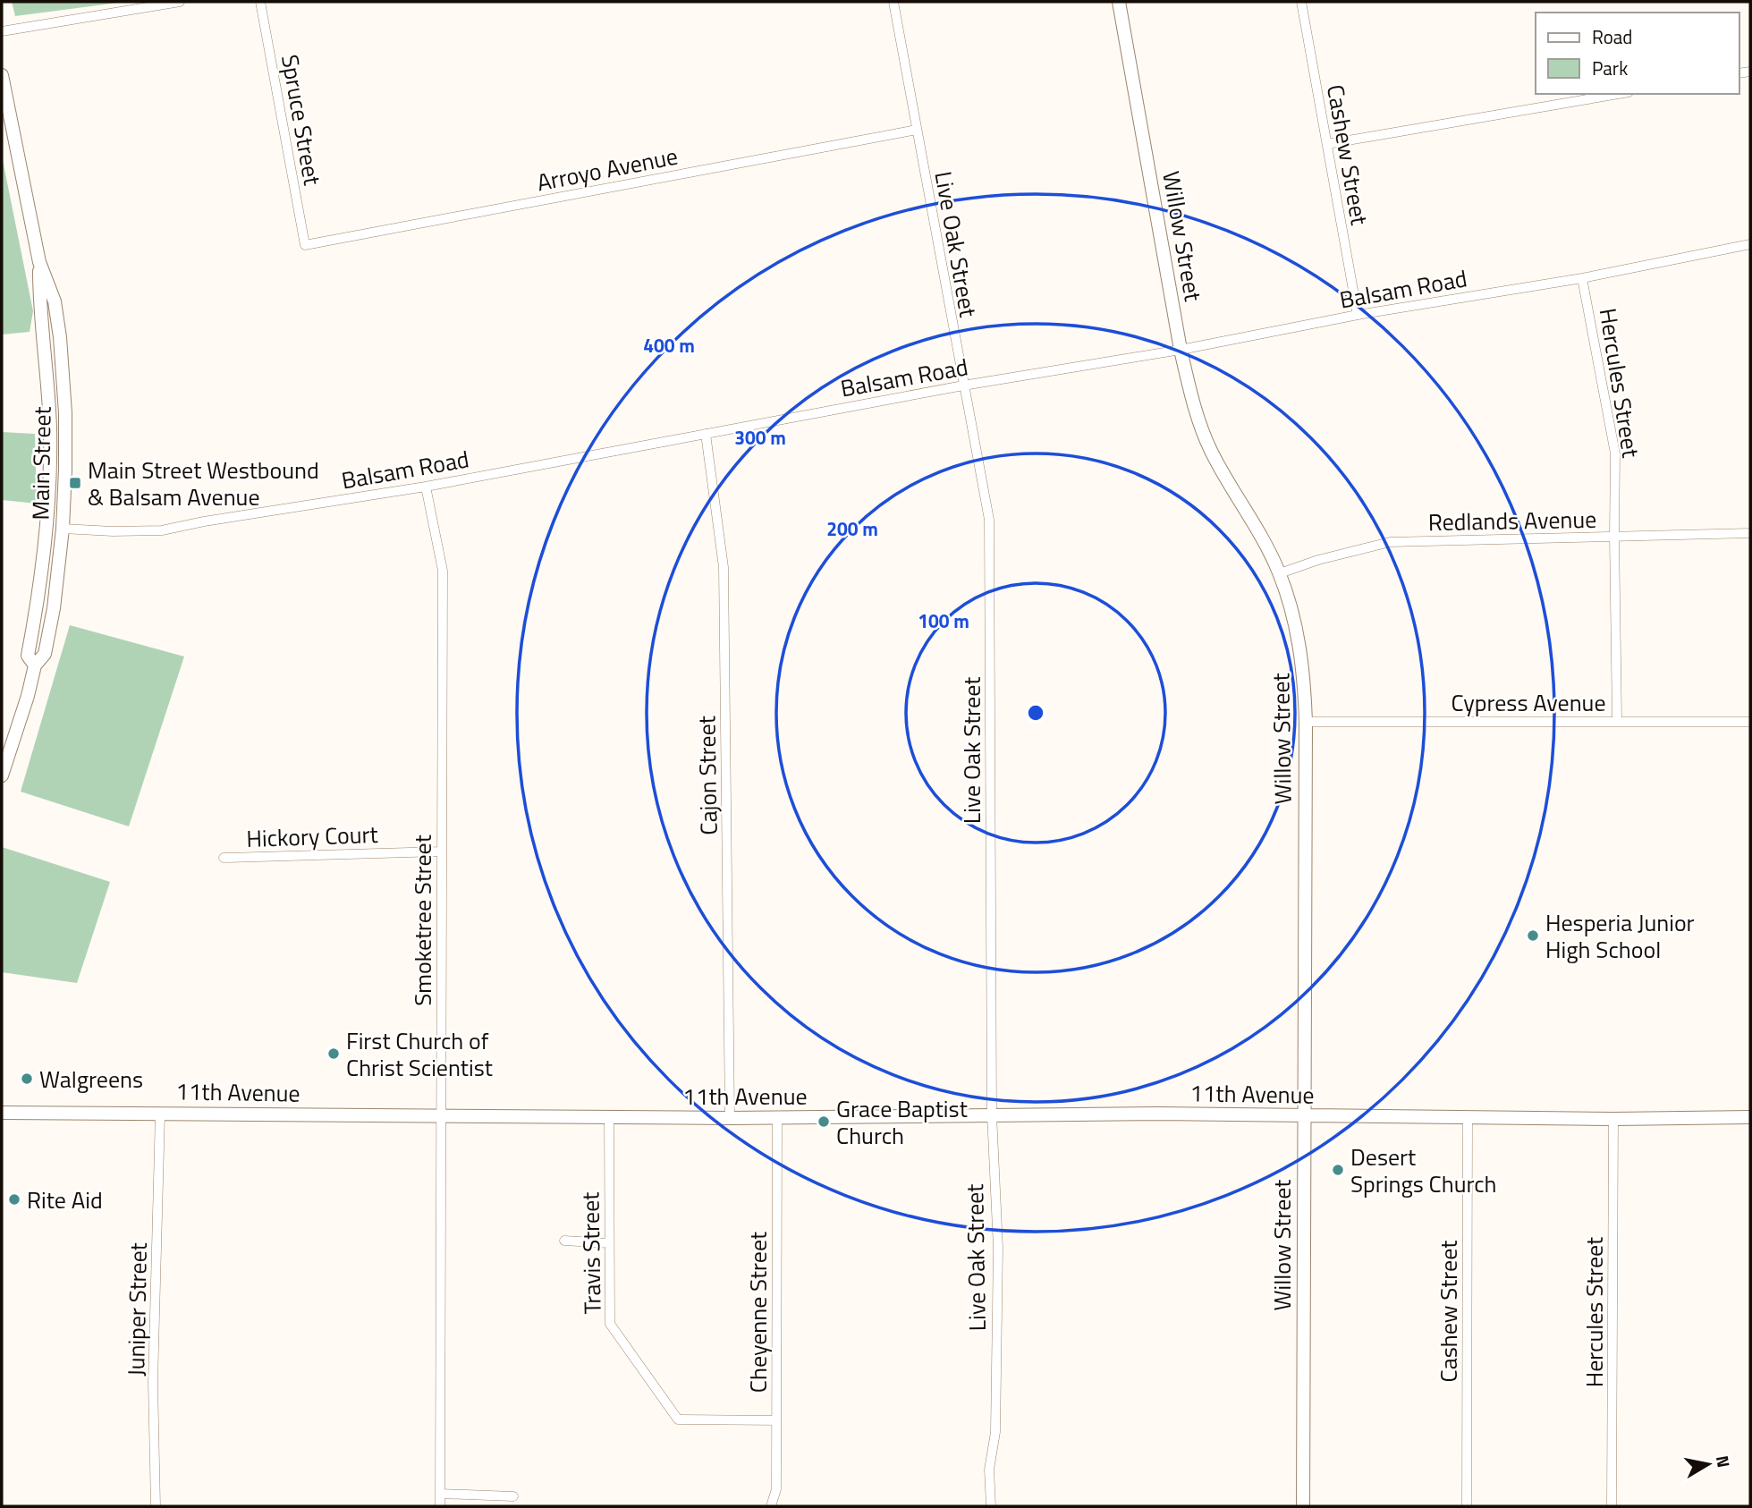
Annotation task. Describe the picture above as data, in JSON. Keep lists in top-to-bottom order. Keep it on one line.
{"streets":{"main road":["Willow Street","Main Street","11th Avenue"],"street":["Spruce Street","Cashew Street","Arroyo Avenue","Live Oak Street","Balsam Road","Hercules Street","Redlands Avenue","Cypress Avenue","Cajon Street","Hickory Court","Smoketree Street","Travis Street","Juniper Street","Cheyenne Street"]},"crossings":[["Spruce Street","Arroyo Avenue"],["Cashew Street","Balsam Road"],["Cashew Street","11th Avenue"],["Arroyo Avenue","Live Oak Street"],["Willow Street","Balsam Road"],["Willow Street","Redlands Avenue"],["Willow Street","Cypress Avenue"],["Willow Street","11th Avenue"],["Live Oak Street","Balsam Road"],["Live Oak Street","11th Avenue"],["Balsam Road","Hercules Street"],["Balsam Road","Main Street"],["Balsam Road","Cajon Street"],["Balsam Road","Smoketree Street"],["Hercules Street","Redlands Avenue"],["Hercules Street","Cypress Avenue"],["Hercules Street","11th Avenue"],["Cajon Street","11th Avenue"],["Hickory Court","Smoketree Street"],["Smoketree Street","11th Avenue"],["11th Avenue","Travis Street"],["11th Avenue","Juniper Street"],["11th Avenue","Cheyenne Street"],["Travis Street","Cheyenne Street"]],"places":{"transit":["Main Street Westbound & Balsam Avenue"],"other":["Hesperia Junior High School","First Church of Christ Scientist","Walgreens","Grace Baptist Church","Desert Springs Church","Rite Aid"]},"legend":["Road","Park"],"north":"right","rings":["400 m","300 m","200 m","100 m"]}
